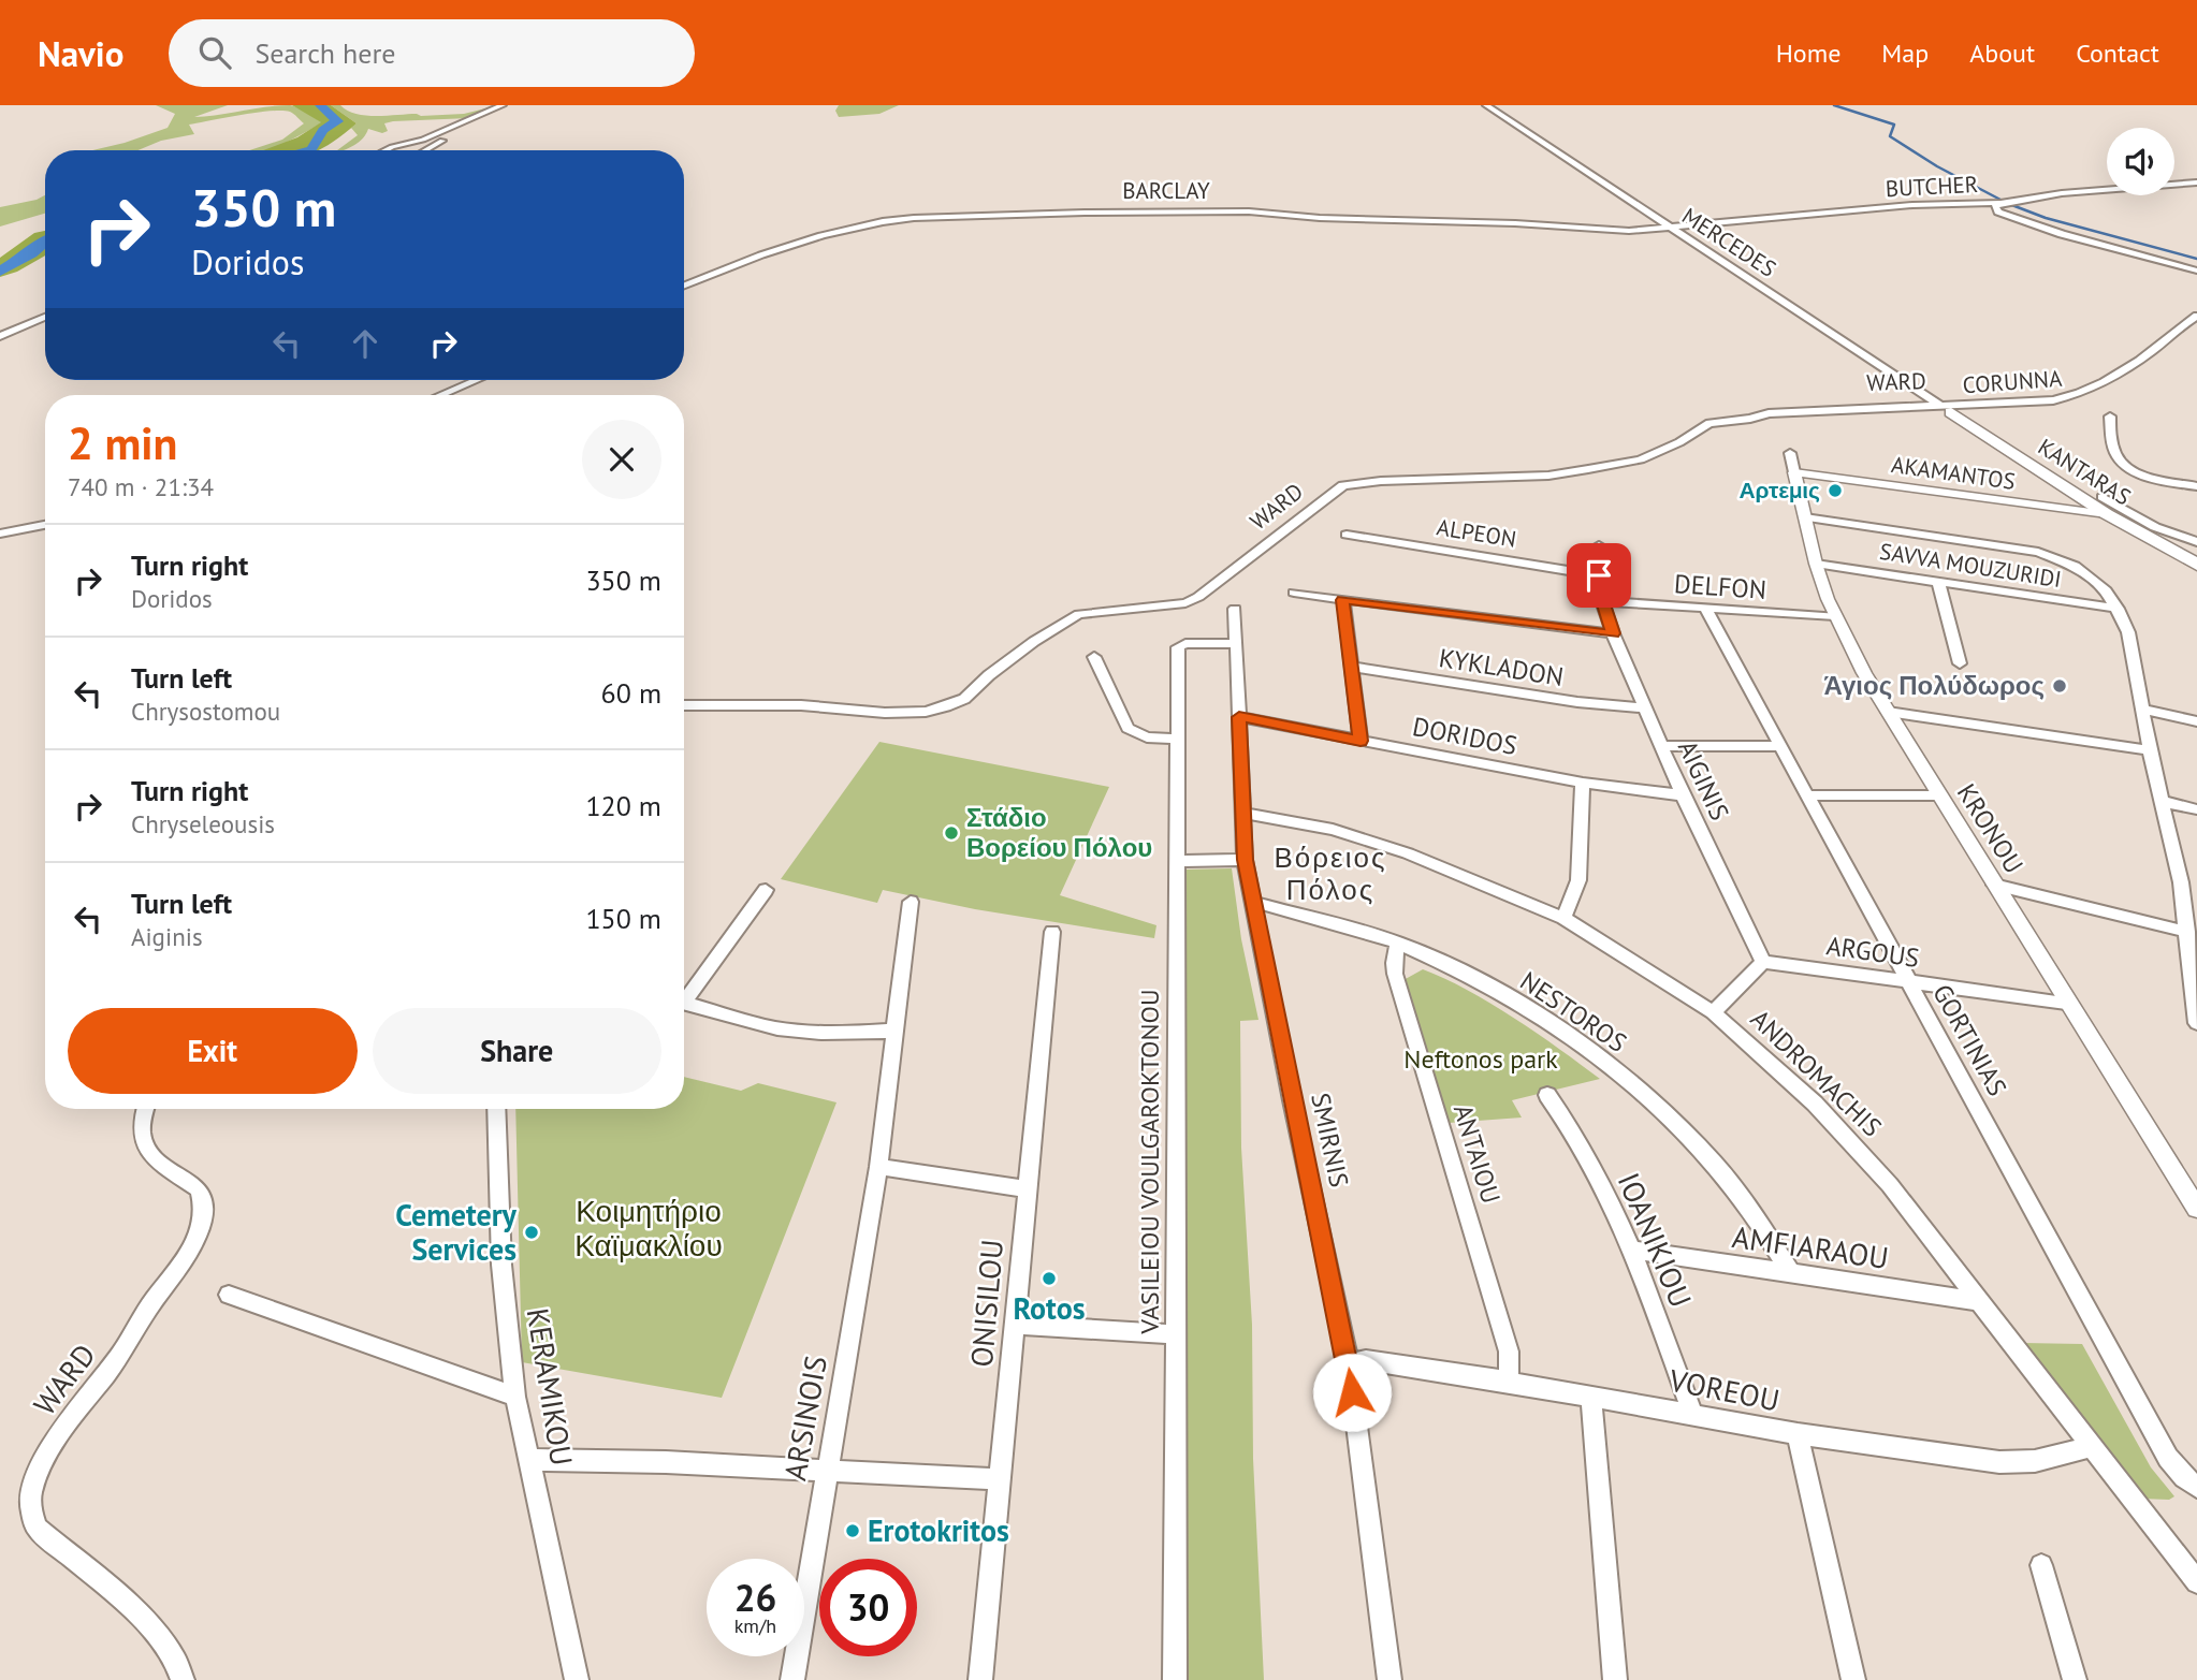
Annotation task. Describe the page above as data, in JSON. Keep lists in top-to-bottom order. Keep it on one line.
{"streets":{"main road":["KANTARAS"],"street":["BUTCHER","BARCLAY","MERCEDES","WARD","CORUNNA","AKAMANTOS","ALPEON","SAVVA MOUZURIDI","DELFON","KYKLADON","DORIDOS","AIGINIS","KRONOU","ARGOUS","NESTOROS","GORTINIAS","ANDROMACHIS","SMIRNIS","ANTAIOU","VASILEIOU VOULGAROKTONOU","IOANIKIOU","AMFIARAOU","ONISILOU","KERAMIKOU","VOREOU","ARSINOIS"]},"crossings":[["BUTCHER","BARCLAY"],["BUTCHER","MERCEDES"],["BARCLAY","MERCEDES"],["MERCEDES","WARD"],["MERCEDES","CORUNNA"],["MERCEDES","KANTARAS"],["WARD","CORUNNA"],["WARD","KANTARAS"],["CORUNNA","KANTARAS"],["KANTARAS","AKAMANTOS"],["AKAMANTOS","KRONOU"],["ALPEON","AIGINIS"],["SAVVA MOUZURIDI","KRONOU"],["DELFON","AIGINIS"],["DELFON","KRONOU"],["DELFON","GORTINIAS"],["KYKLADON","AIGINIS"],["DORIDOS","AIGINIS"],["DORIDOS","SMIRNIS"],["AIGINIS","ARGOUS"],["KRONOU","ARGOUS"],["ARGOUS","GORTINIAS"],["NESTOROS","SMIRNIS"],["NESTOROS","ANTAIOU"],["NESTOROS","AMFIARAOU"],["ANDROMACHIS","SMIRNIS"],["ANDROMACHIS","AMFIARAOU"],["ANDROMACHIS","VOREOU"],["SMIRNIS","VASILEIOU VOULGAROKTONOU"],["SMIRNIS","VOREOU"],["ANTAIOU","VOREOU"],["IOANIKIOU","AMFIARAOU"],["IOANIKIOU","VOREOU"]],"districts":["Βόρειος Πόλος"],"parks":["Neftonos park","Κοιμητήριο Καϊμακλίου"],"places":["Αρτεμις","Άγιος Πολύδωρος","Στάδιο Βορείου Πόλου","Cemetery Services","Rotos","Erotokritos"],"page":{"header":"Navio","search":"Search here","nav":["Home","Map","About","Contact"],"turn":["350 m","Doridos"],"heading":["2 min","740 m · 21:34"],"list":[{"name":"Turn right","note":"Doridos","value":"350 m"},{"name":"Turn left","note":"Chrysostomou","value":"60 m"},{"name":"Turn right","note":"Chryseleousis","value":"120 m"},{"name":"Turn left","note":"Aiginis","value":"150 m"}],"buttons":["Exit","Share"],"speed":"26 km/h","limit":"30"}}
